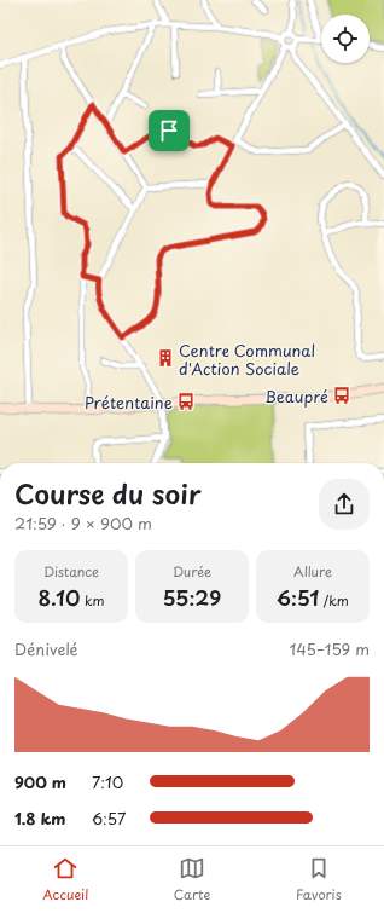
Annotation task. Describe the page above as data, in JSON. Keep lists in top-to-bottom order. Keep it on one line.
{"places":{"building":["Centre Communal d'Action Sociale"],"bus stop":["Beaupré","Prétentaine"]},"page":{"heading":["Course du soir","21:59 · 9 × 900 m"],"stats":[["Distance","8.10 km"],["Durée","55:29"],["Allure","6:51 /km"]],"chart":["Dénivelé","145–159 m"],"list":[{"name":"900 m","note":"7:10"},{"name":"1.8 km","note":"6:57"}],"tabs":["Accueil","Carte","Favoris"]}}
